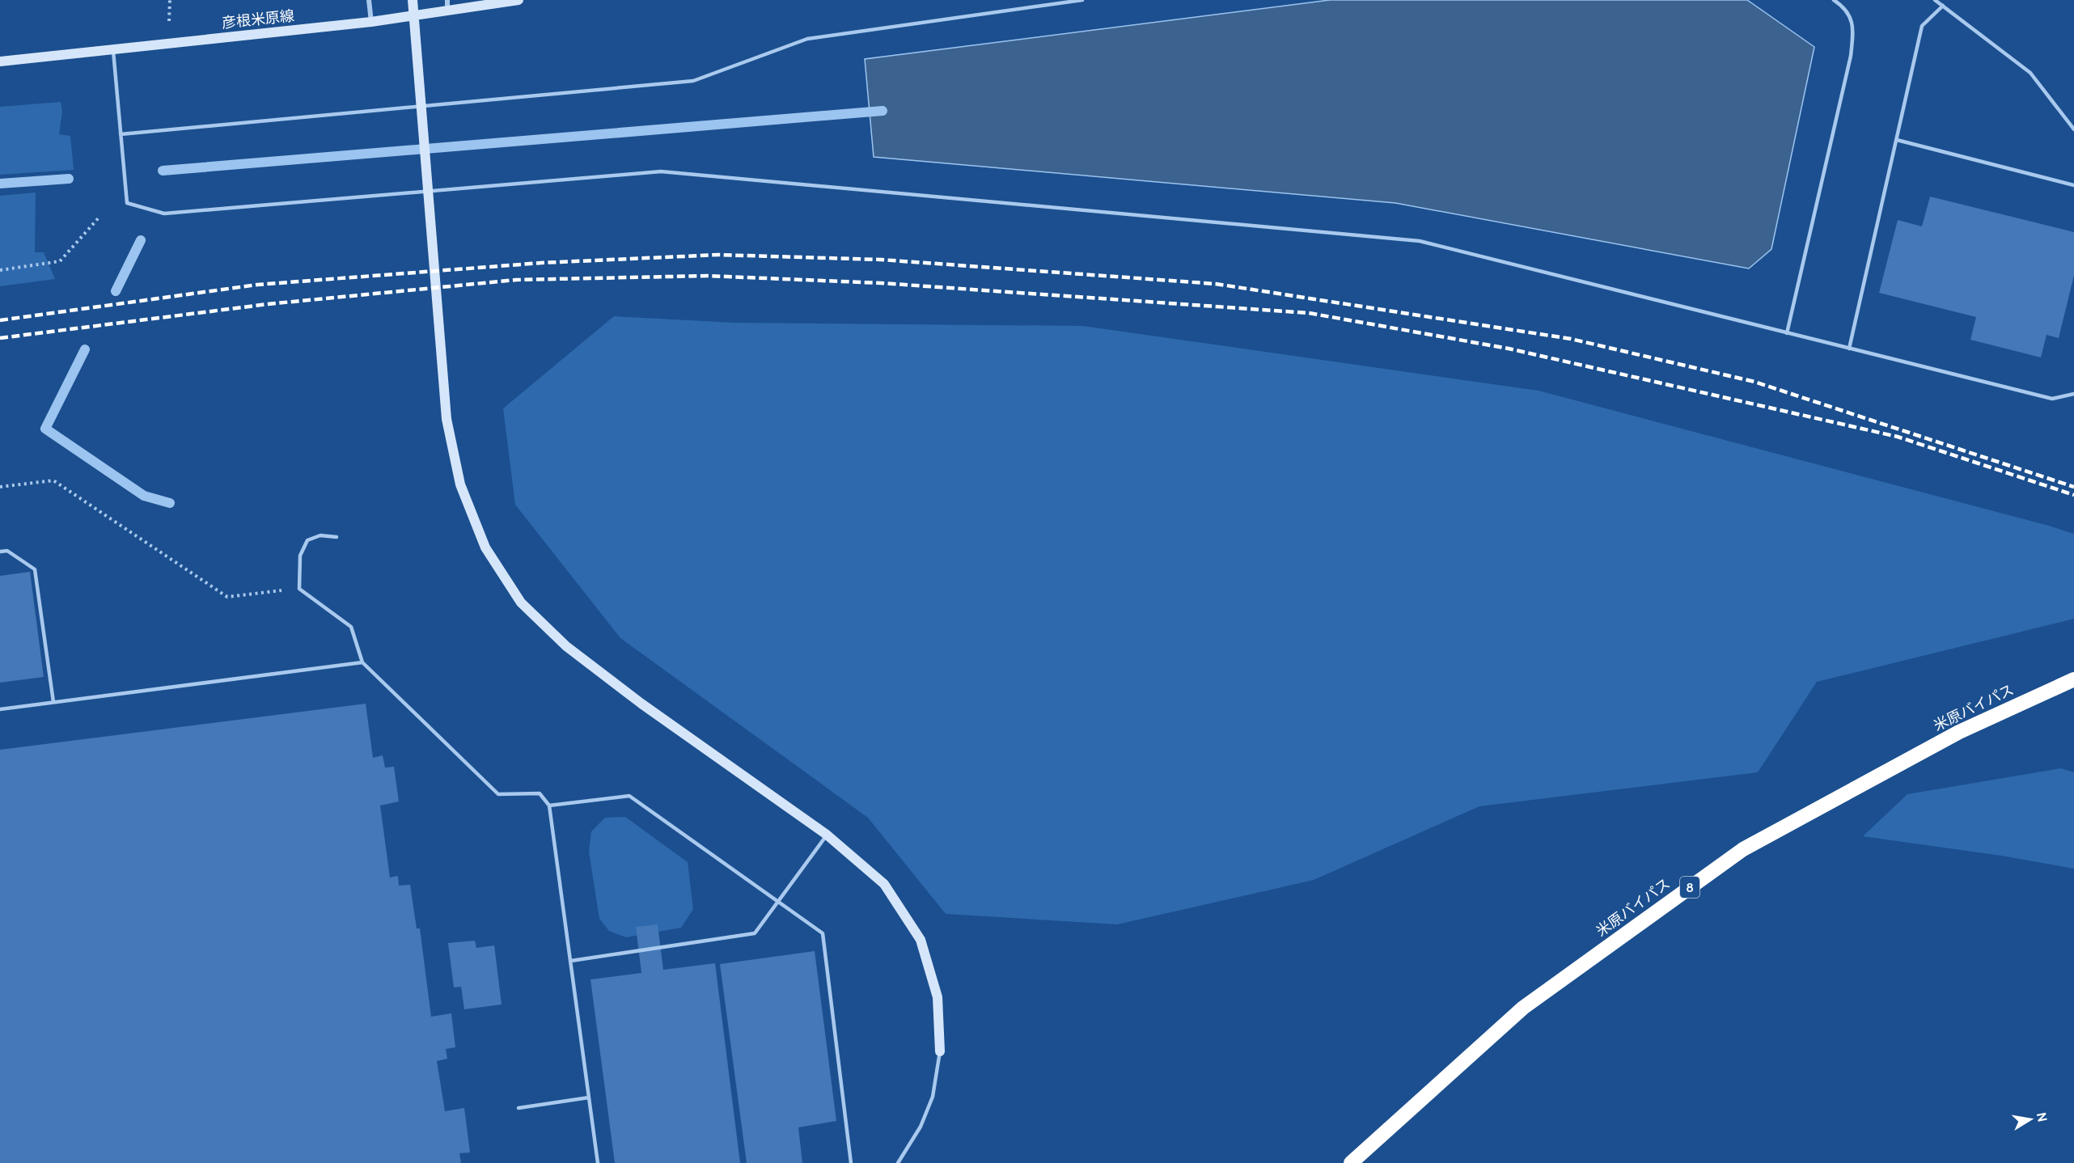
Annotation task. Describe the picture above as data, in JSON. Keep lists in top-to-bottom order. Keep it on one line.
{"streets":{"highway":["米原バイパス","8"],"street":["彦根米原線"]},"north":"right"}
